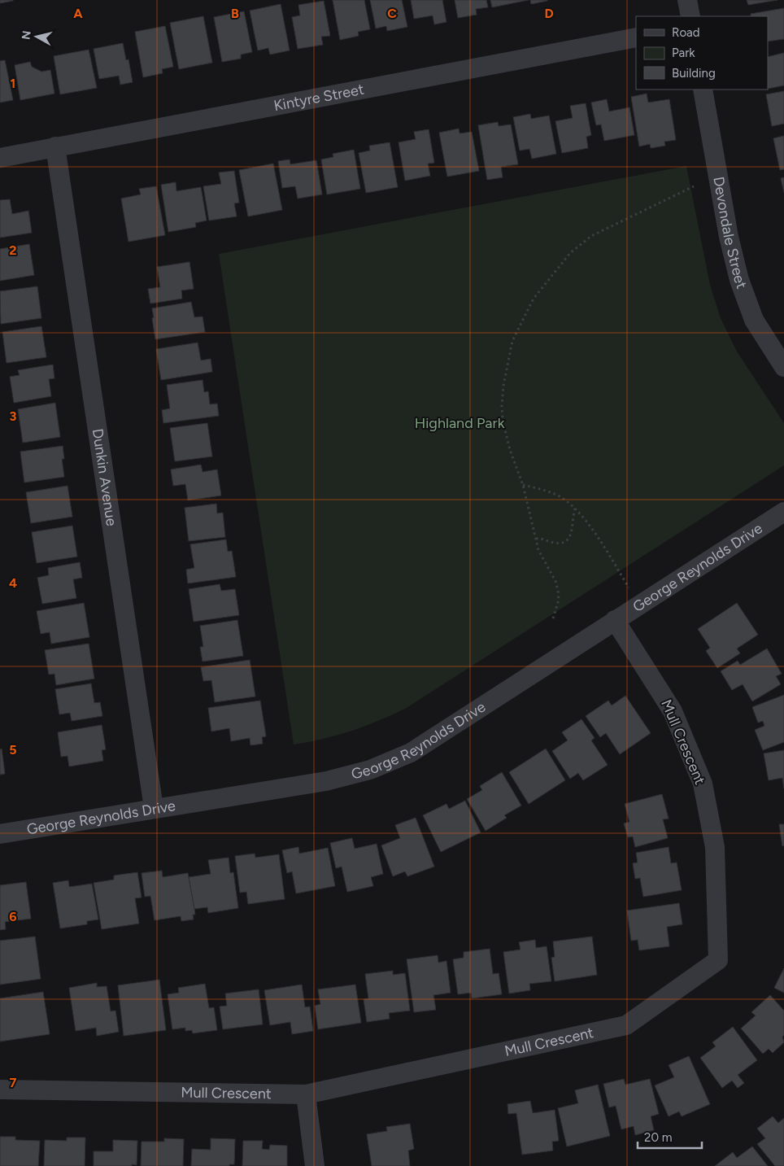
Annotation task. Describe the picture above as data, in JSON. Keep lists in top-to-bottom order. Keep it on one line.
{"streets":{"street":["Kintyre Street","Devondale Street","Dunkin Avenue","George Reynolds Drive","Mull Crescent"]},"crossings":[["Kintyre Street","Dunkin Avenue"],["Dunkin Avenue","George Reynolds Drive"],["George Reynolds Drive","Mull Crescent"]],"parks":["Highland Park"],"legend":["Road","Park","Building"],"scale_bar":"20 m","north":"left","grid":{"columns":["A","B","C","D"],"rows":["1","2","3","4","5","6","7"]}}
